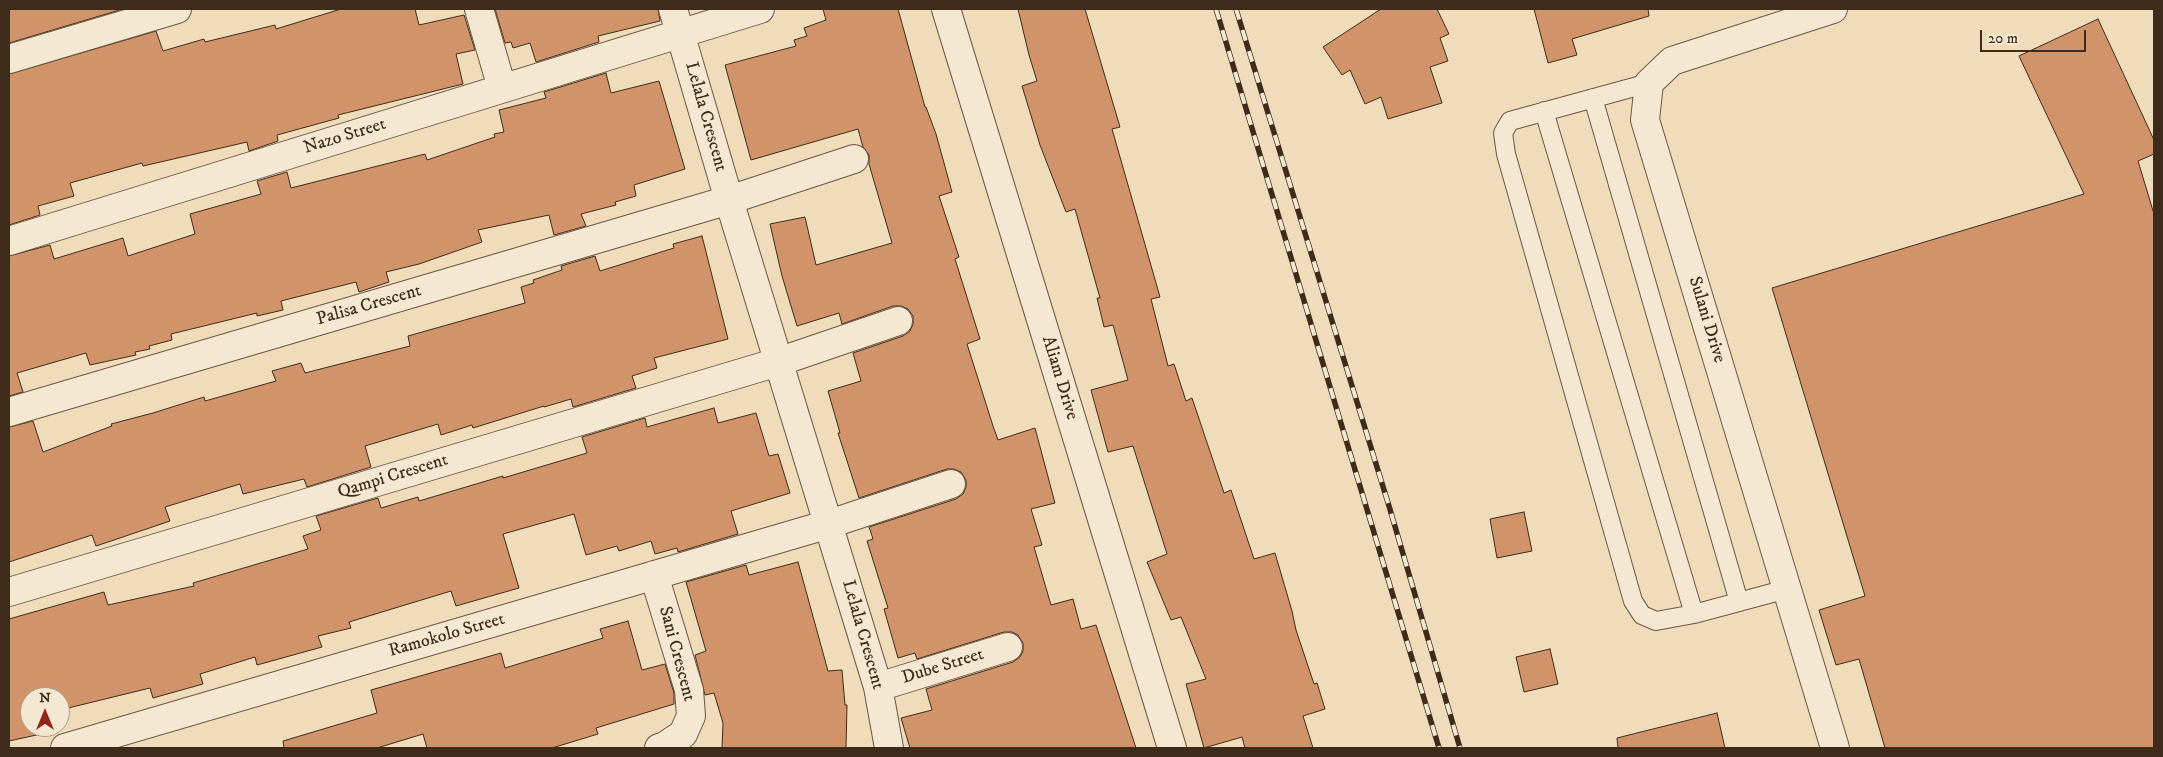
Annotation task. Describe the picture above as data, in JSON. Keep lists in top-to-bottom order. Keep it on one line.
{"streets":{"street":["Lelala Crescent","Nazo Street","Palisa Crescent","Sulani Drive","Aliam Drive","Qampi Crescent","Ramokolo Street","Sani Crescent","Dube Street"]},"crossings":[["Lelala Crescent","Nazo Street"],["Lelala Crescent","Palisa Crescent"],["Lelala Crescent","Qampi Crescent"],["Lelala Crescent","Ramokolo Street"],["Lelala Crescent","Dube Street"],["Ramokolo Street","Sani Crescent"]],"scale_bar":"20 m","north":"top"}
